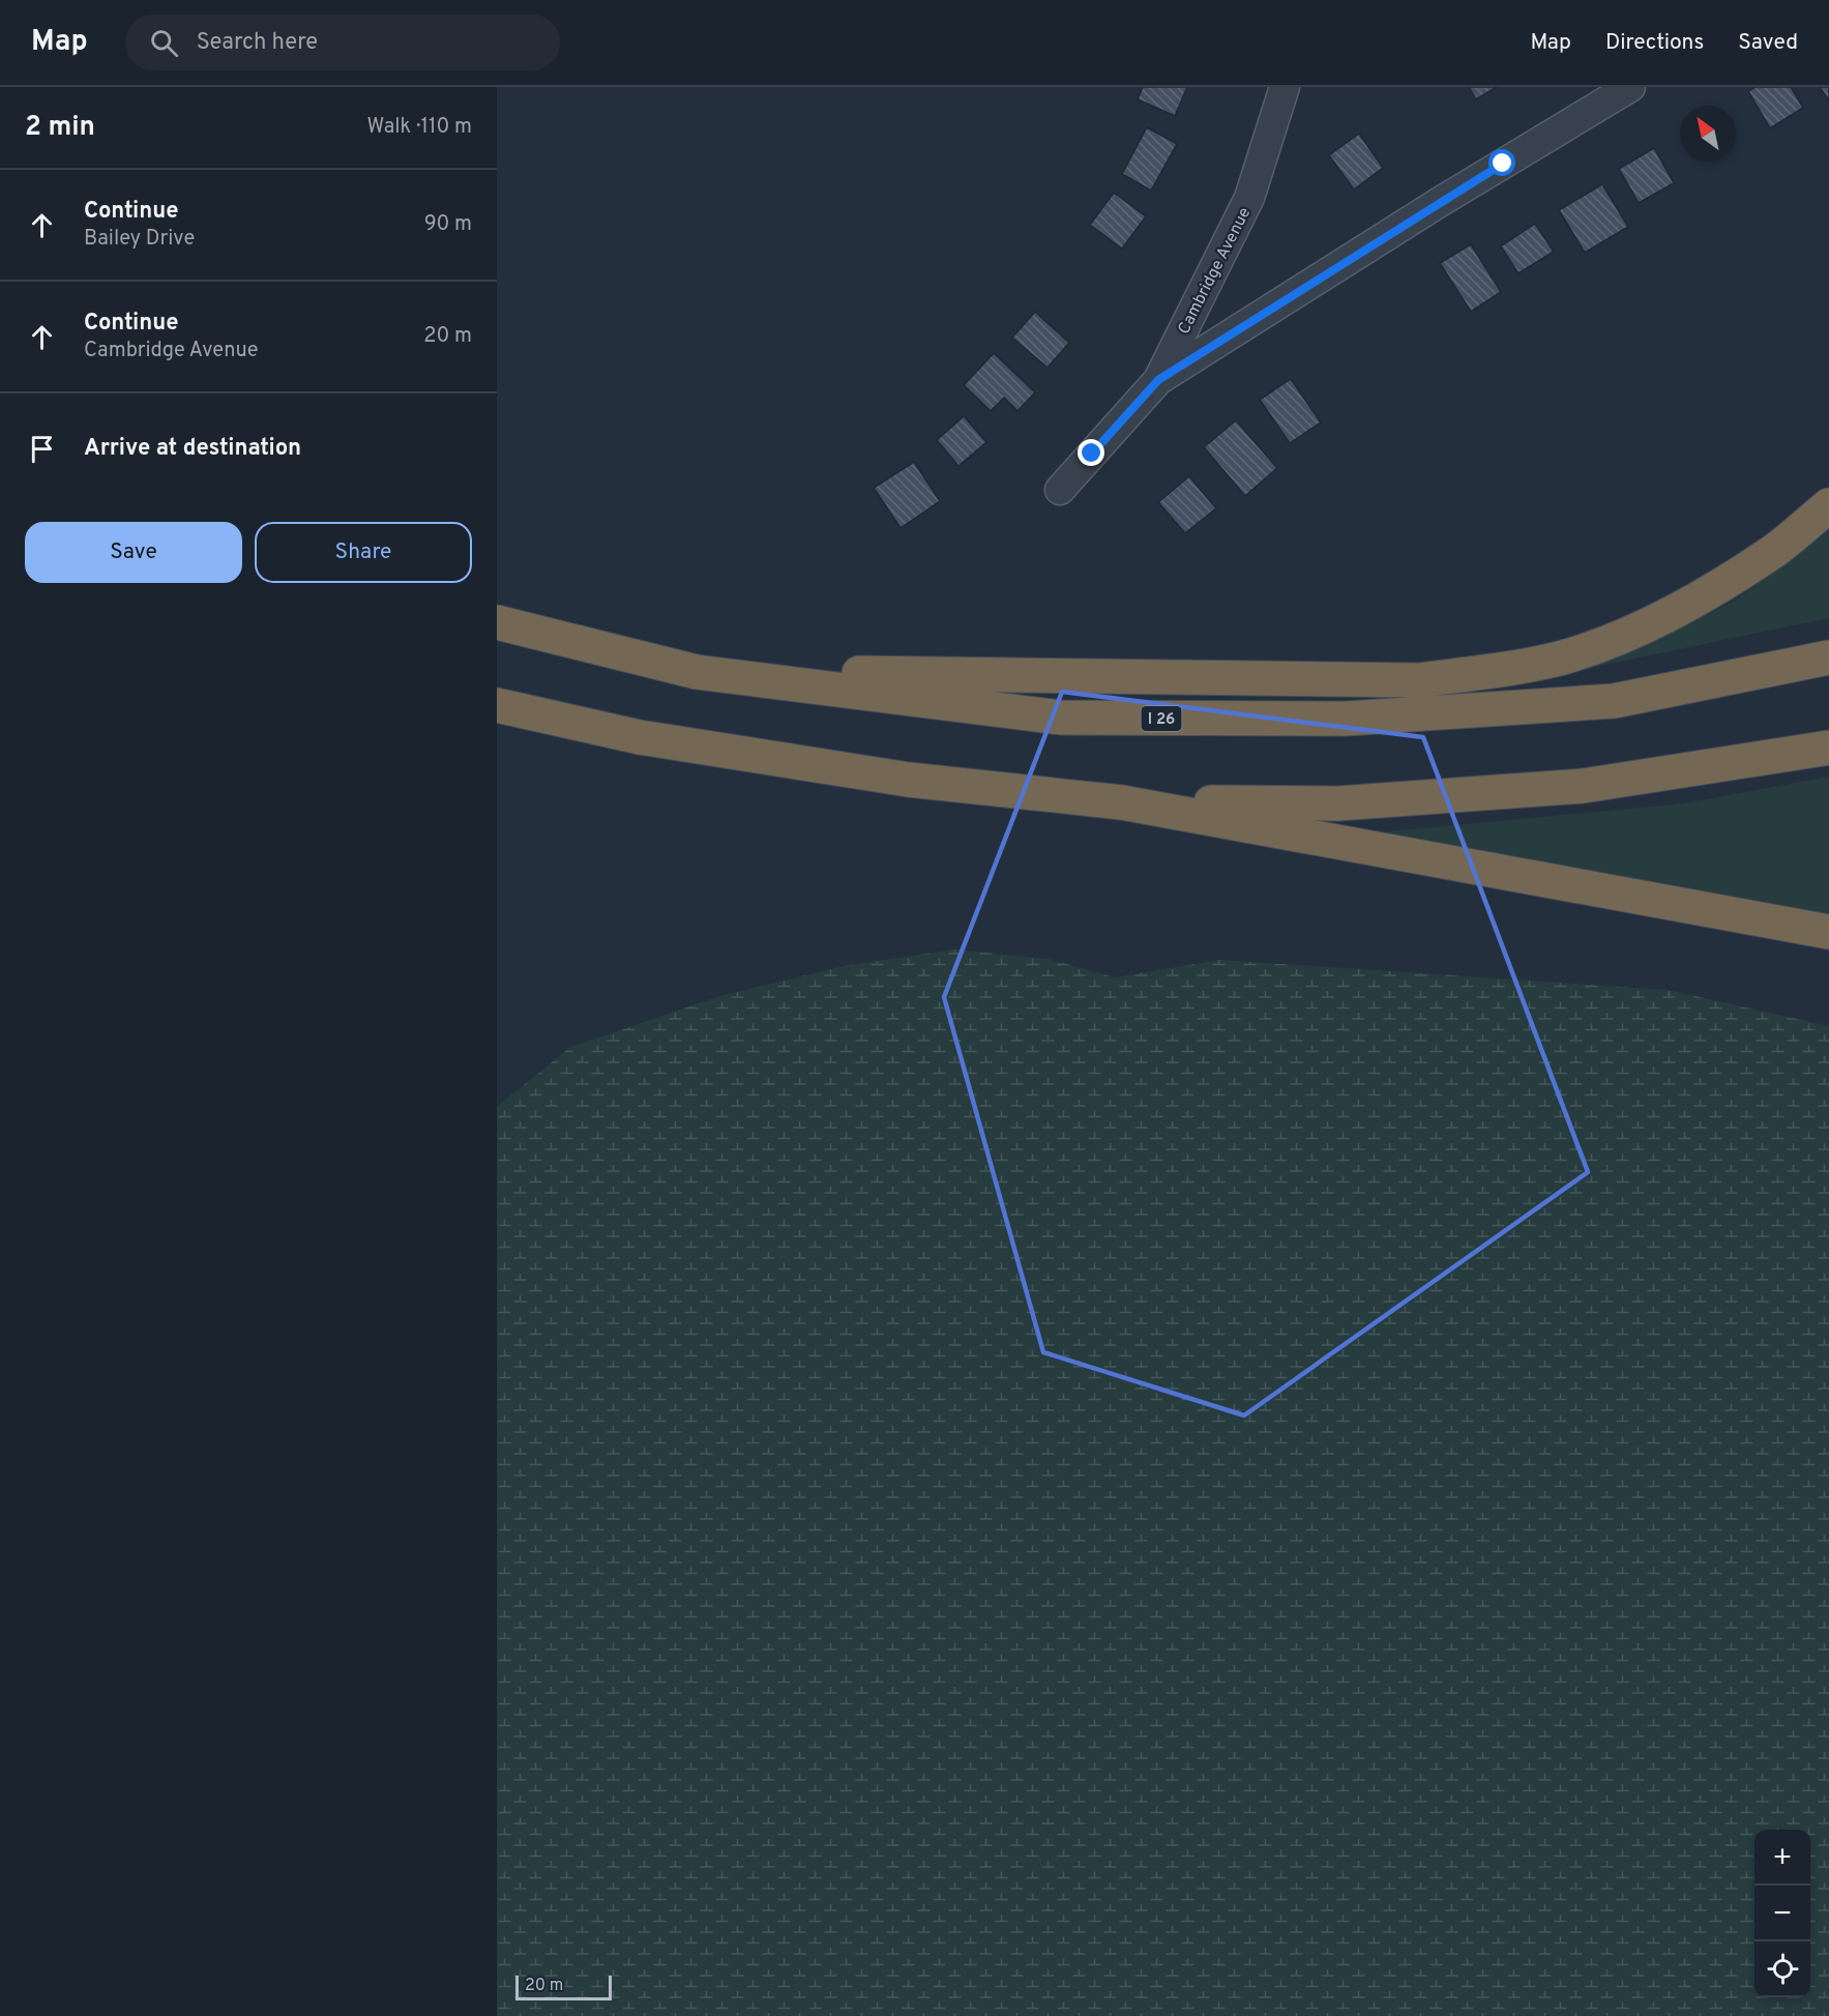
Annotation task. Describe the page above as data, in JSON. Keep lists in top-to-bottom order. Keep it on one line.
{"streets":{"highway":["I 26"],"street":["Cambridge Avenue"]},"scale_bar":"20 m","north":"top left","page":{"header":"Map","search":"Search here","nav":["Map","Directions","Saved"],"heading":["2 min","Walk · 110 m"],"list":[["Continue","Bailey Drive","90 m"],["Continue","Cambridge Avenue","20 m"],"Arrive at destination"],"buttons":["Save","Share"],"map_buttons":["+","−"],"scale":"20 m"}}
